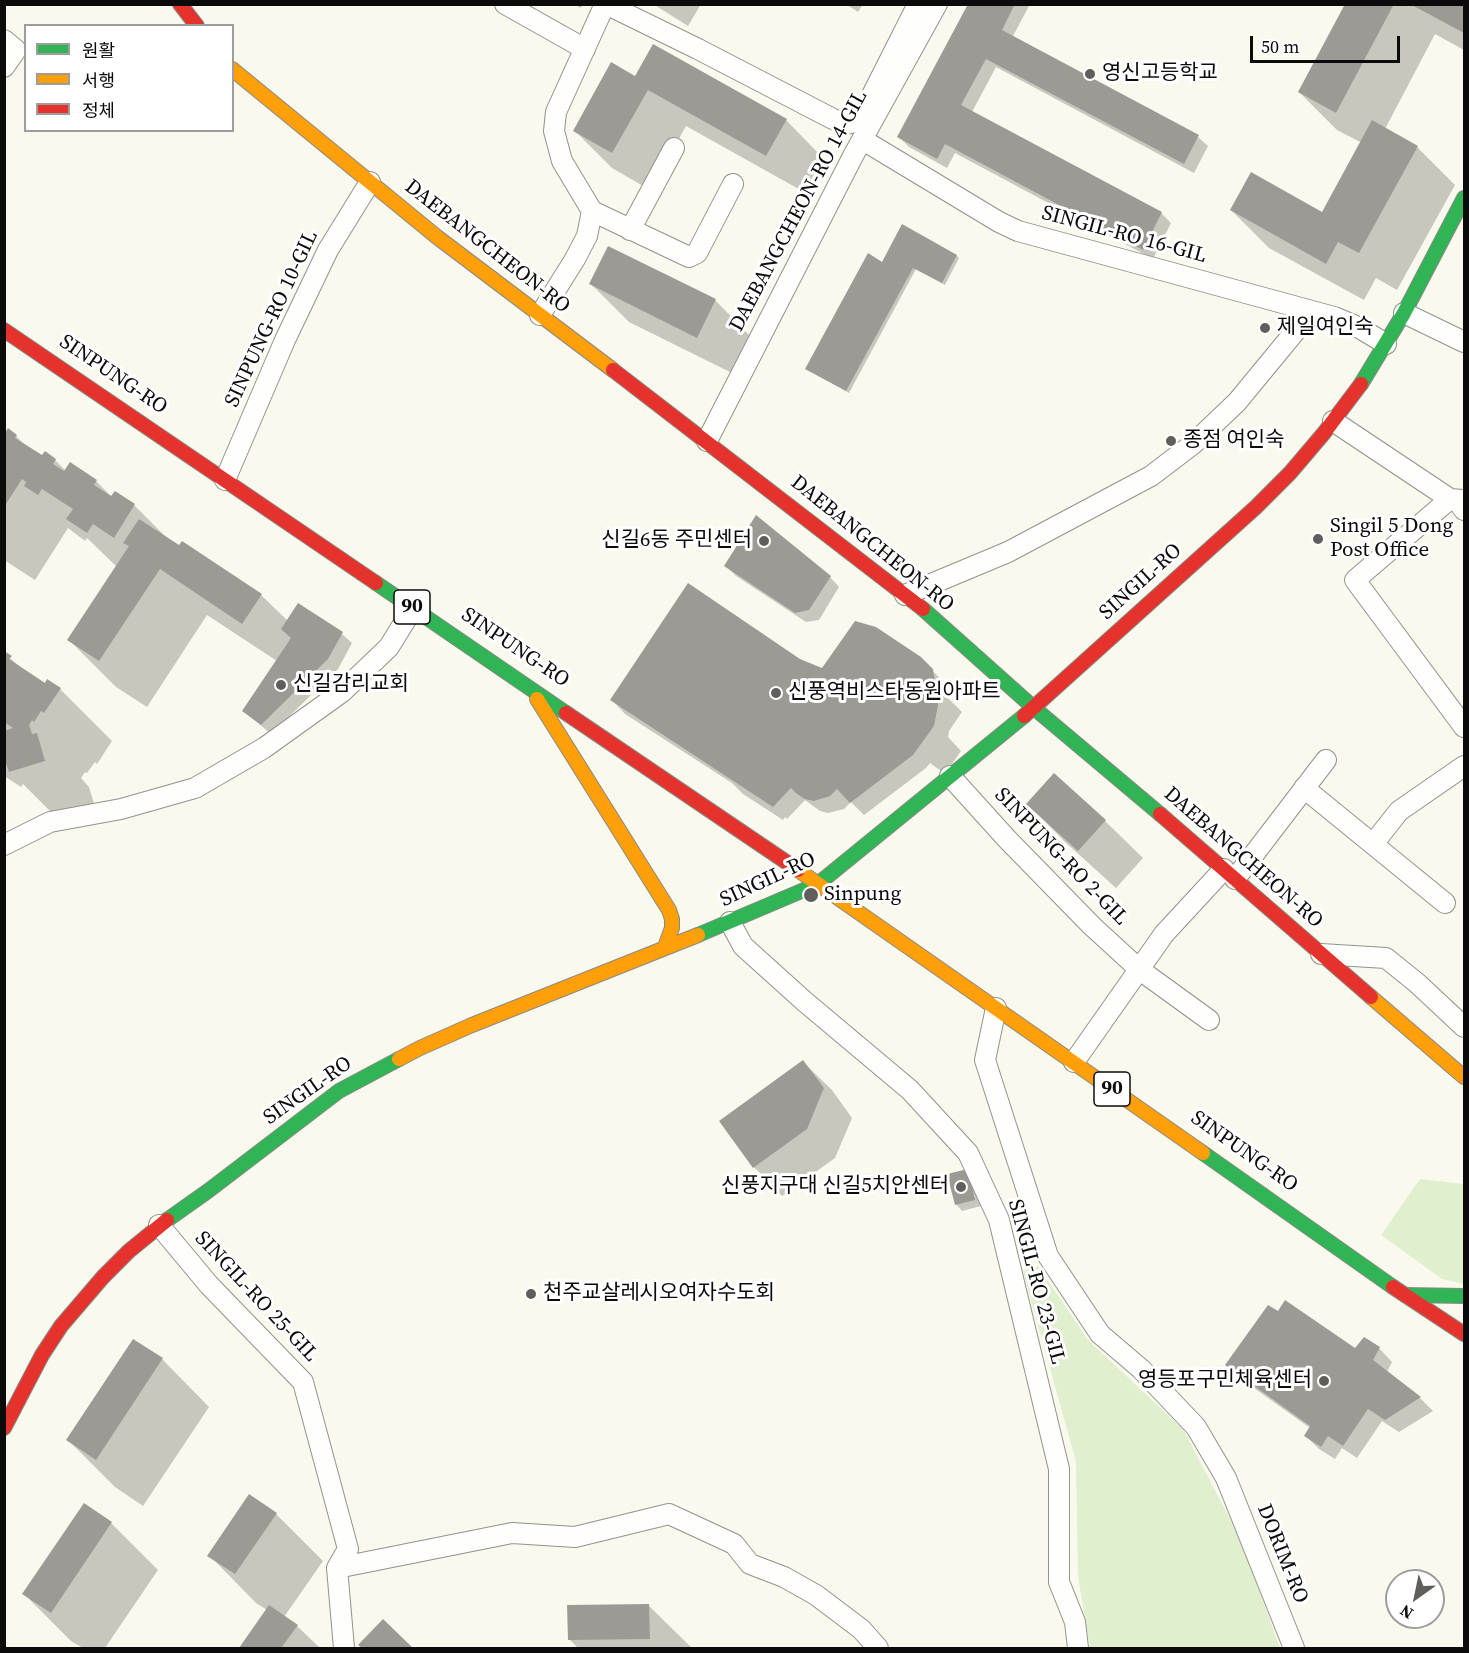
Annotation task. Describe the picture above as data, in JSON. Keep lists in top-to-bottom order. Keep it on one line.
{"streets":{"main road":["DAEBANGCHEON-RO","SINPUNG-RO","SINGIL-RO","90"],"street":["DAEBANGCHEON-RO 14-GIL","SINGIL-RO 16-GIL","SINPUNG-RO 10-GIL","SINPUNG-RO 2-GIL","SINGIL-RO 23-GIL","SINGIL-RO 25-GIL","DORIM-RO"]},"crossings":[["DAEBANGCHEON-RO 14-GIL","SINGIL-RO 16-GIL"],["DAEBANGCHEON-RO 14-GIL","DAEBANGCHEON-RO"],["SINGIL-RO 16-GIL","SINGIL-RO"],["DAEBANGCHEON-RO","SINPUNG-RO 10-GIL"],["DAEBANGCHEON-RO","SINGIL-RO"],["SINPUNG-RO 10-GIL","SINPUNG-RO"],["SINPUNG-RO","SINGIL-RO"],["SINPUNG-RO","DORIM-RO"],["SINGIL-RO","SINPUNG-RO 2-GIL"],["SINGIL-RO","SINGIL-RO 23-GIL"],["SINGIL-RO","SINGIL-RO 25-GIL"]],"places":["영신고등학교","제일여인숙","종점 여인숙","Singil 5 Dong Post Office","신길6동 주민센터","신길감리교회","신풍역비스타동원아파트","Sinpung","신풍지구대 신길5치안센터","천주교살레시오여자수도회","영등포구민체육센터"],"legend":["원활","서행","정체"],"scale_bar":"50 m","north":"bottom left"}
